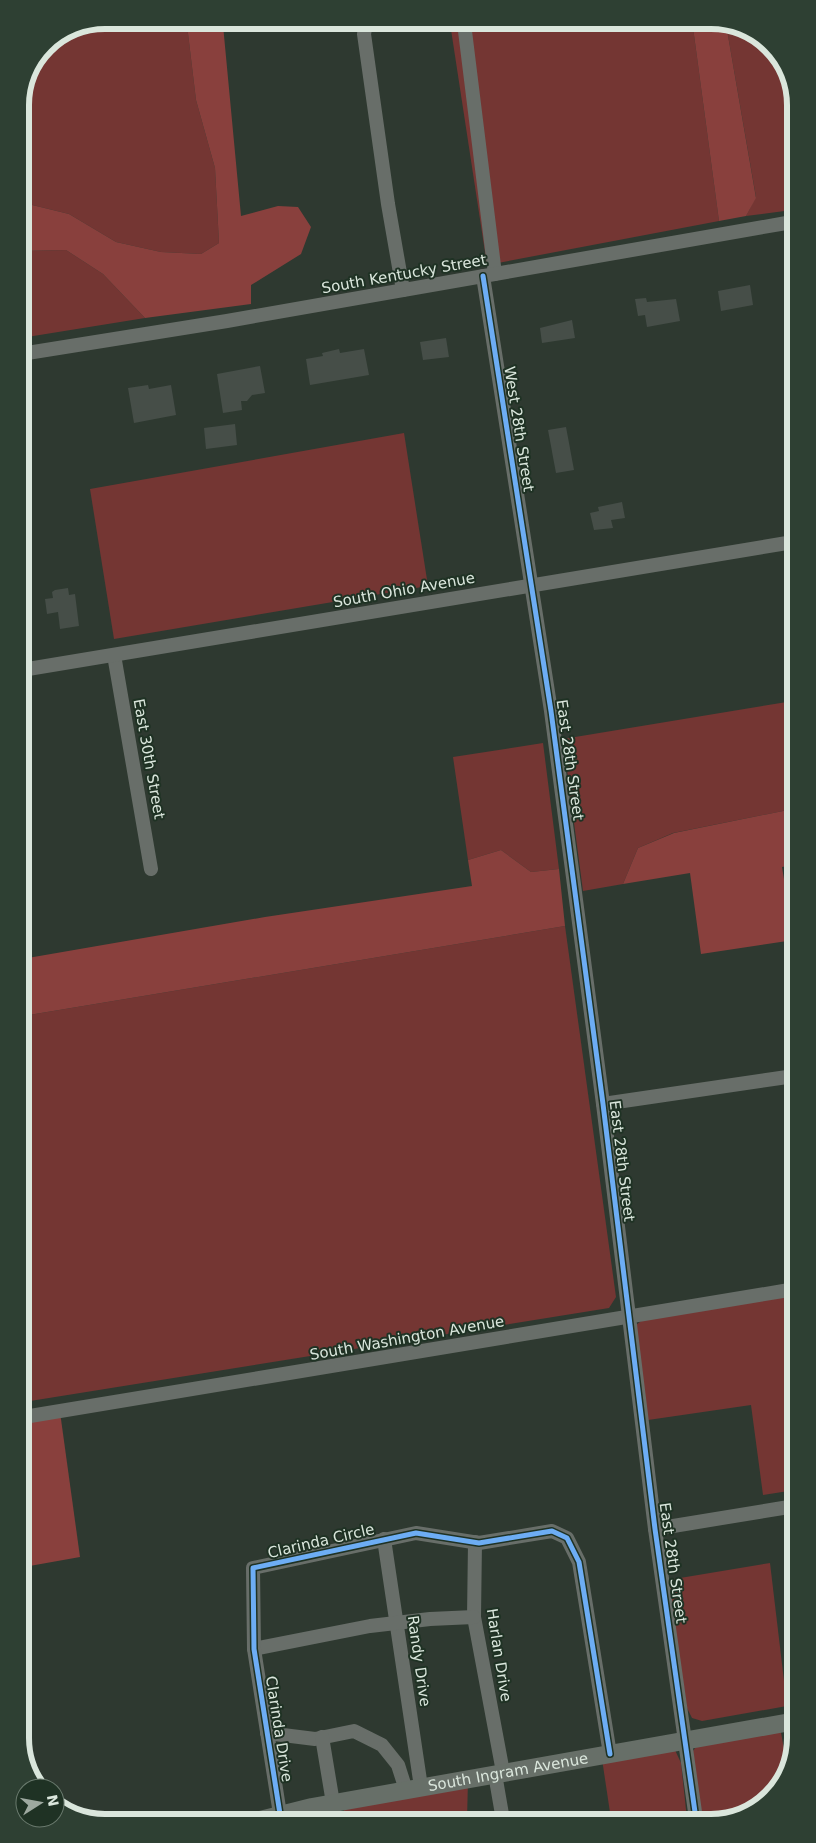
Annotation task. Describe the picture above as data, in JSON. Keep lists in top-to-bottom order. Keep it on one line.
{"streets":{"main road":["South Ingram Avenue"],"street":["South Kentucky Street","West 28th Street","South Ohio Avenue","East 30th Street","East 28th Street","South Washington Avenue","Clarinda Circle","Harlan Drive","Randy Drive","Clarinda Drive"]},"crossings":[["South Kentucky Street","West 28th Street"],["West 28th Street","South Ohio Avenue"],["West 28th Street","East 28th Street"],["South Ohio Avenue","East 30th Street"],["South Ohio Avenue","East 28th Street"],["East 28th Street","South Washington Avenue"],["East 28th Street","South Ingram Avenue"],["Clarinda Circle","Randy Drive"],["Clarinda Circle","Clarinda Drive"],["Harlan Drive","South Ingram Avenue"],["Randy Drive","South Ingram Avenue"],["Clarinda Drive","South Ingram Avenue"]],"north":"right"}
